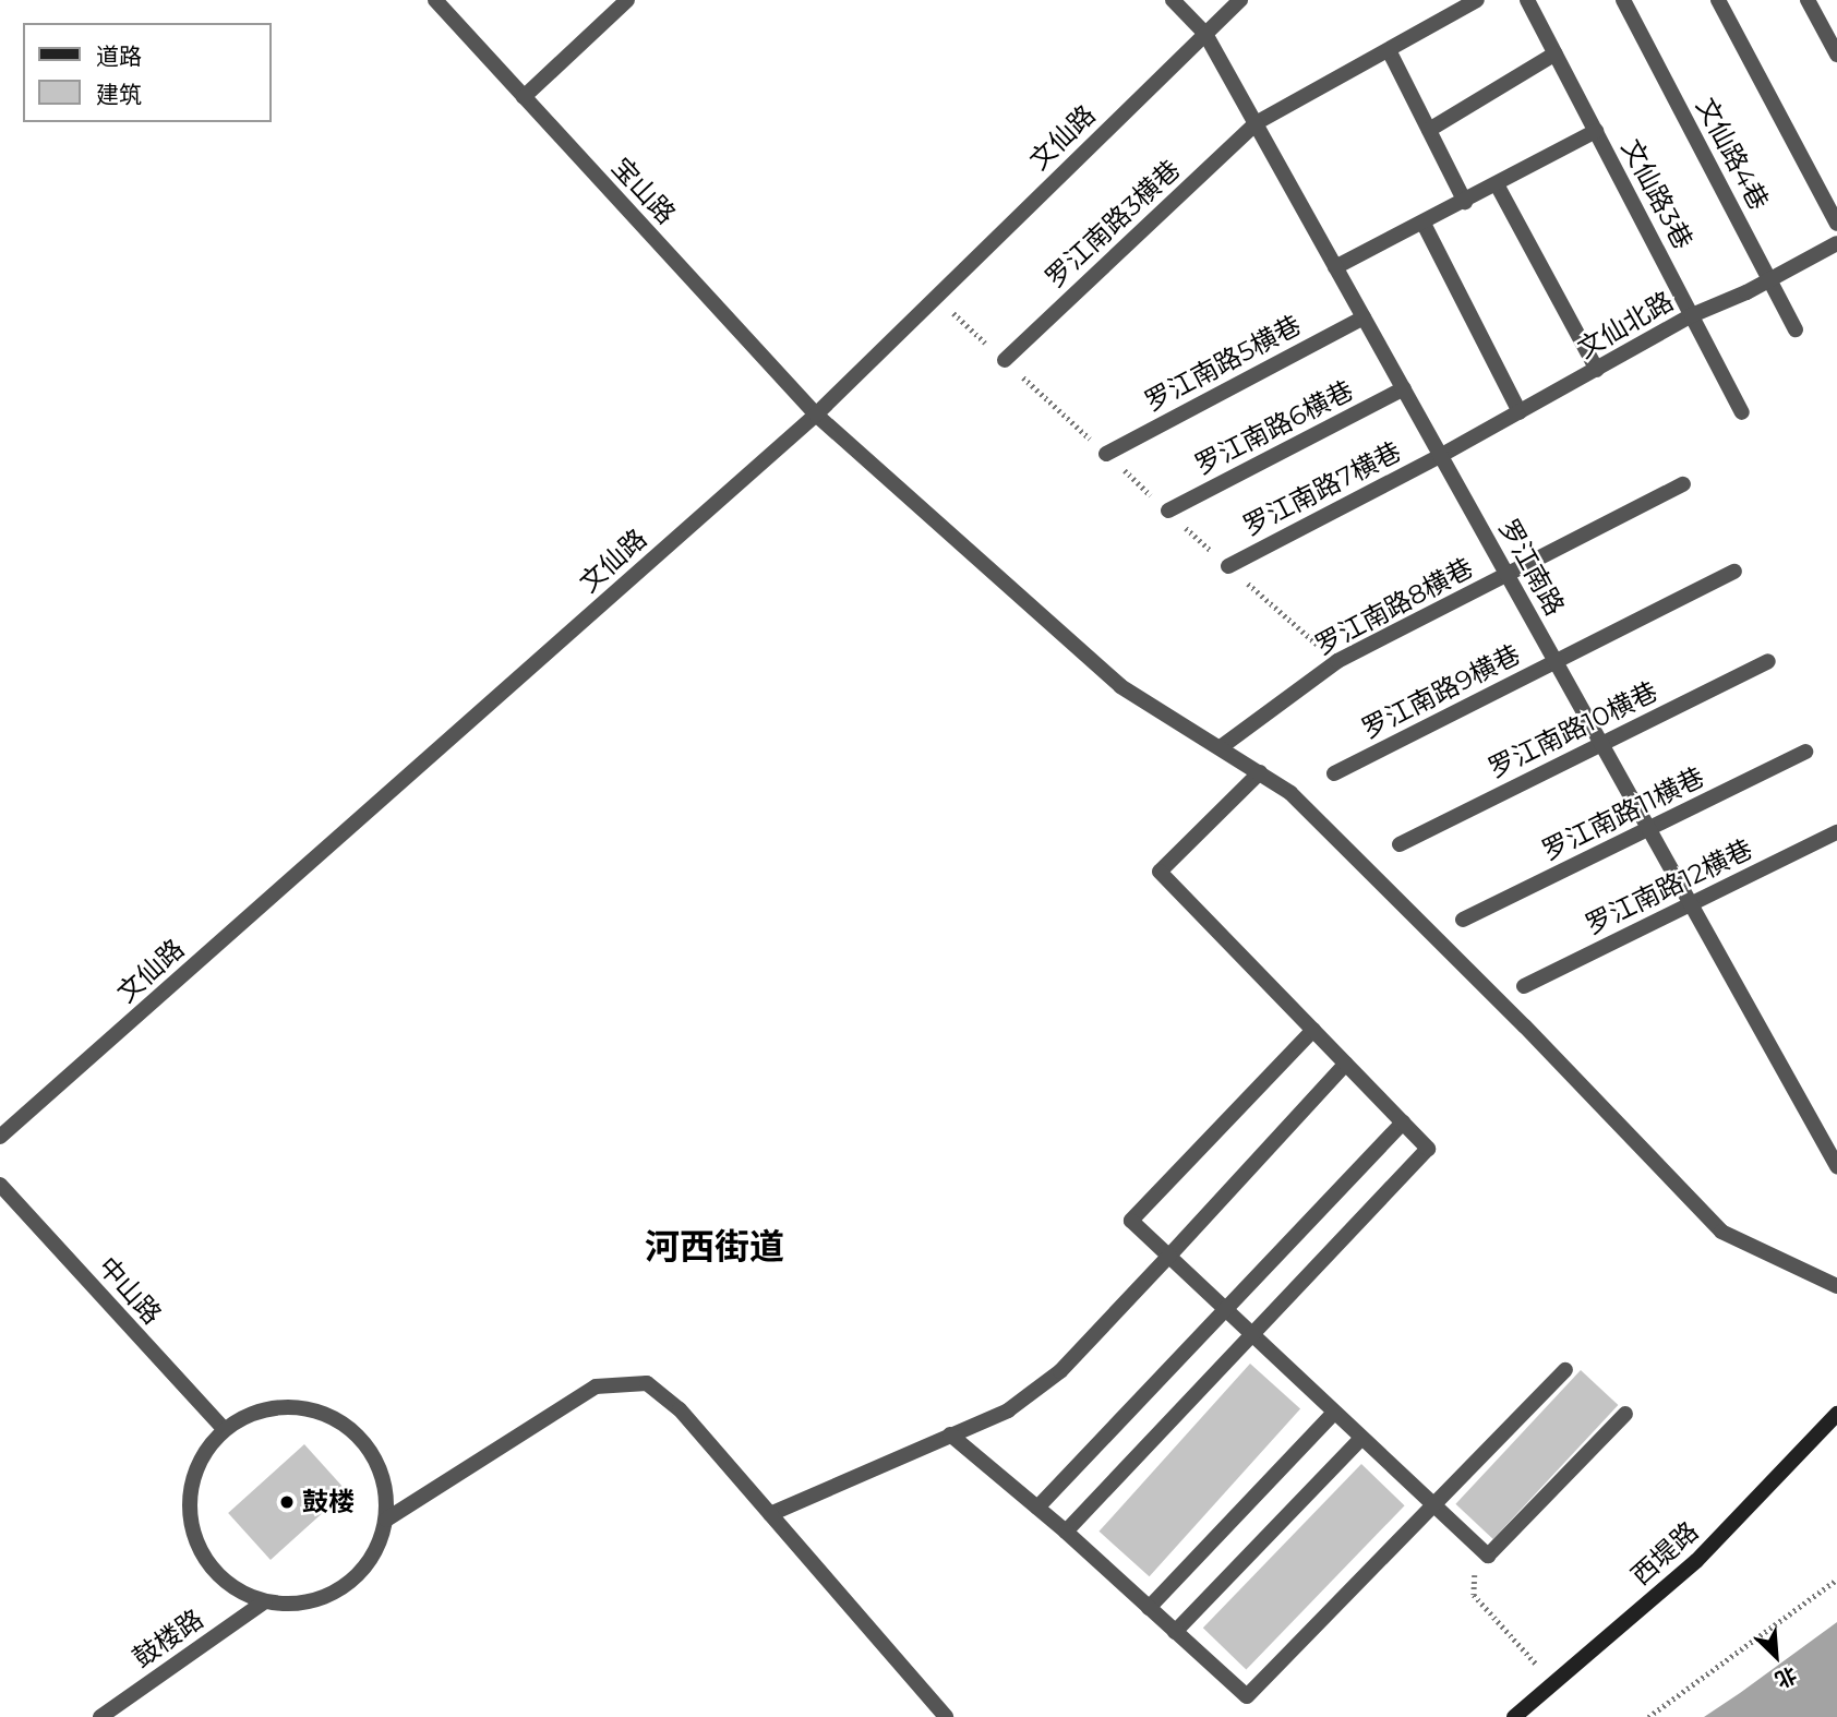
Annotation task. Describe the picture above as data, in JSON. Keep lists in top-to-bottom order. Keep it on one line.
{"streets":{"main road":["西堤路"],"street":["文仙路","文仙路4巷","宝山路","文仙路3巷","罗江南路3横巷","文仙北路","罗江南路5横巷","罗江南路6横巷","罗江南路7横巷","罗江南路","罗江南路8横巷","罗江南路9横巷","罗江南路10横巷","罗江南路11横巷","罗江南路12横巷","中山路","鼓楼路"]},"crossings":[["文仙路","宝山路"],["文仙路","罗江南路"],["文仙路4巷","文仙北路"],["宝山路","罗江南路8横巷"],["文仙路3巷","文仙北路"],["罗江南路3横巷","罗江南路"],["文仙北路","罗江南路7横巷"],["文仙北路","罗江南路"],["罗江南路5横巷","罗江南路"],["罗江南路6横巷","罗江南路"],["罗江南路7横巷","罗江南路"],["罗江南路","罗江南路8横巷"],["罗江南路","罗江南路9横巷"],["罗江南路","罗江南路10横巷"],["罗江南路","罗江南路11横巷"],["罗江南路","罗江南路12横巷"],["中山路","鼓楼路"]],"districts":["河西街道"],"places":["鼓楼"],"legend":["道路","建筑"],"north":"bottom right"}
